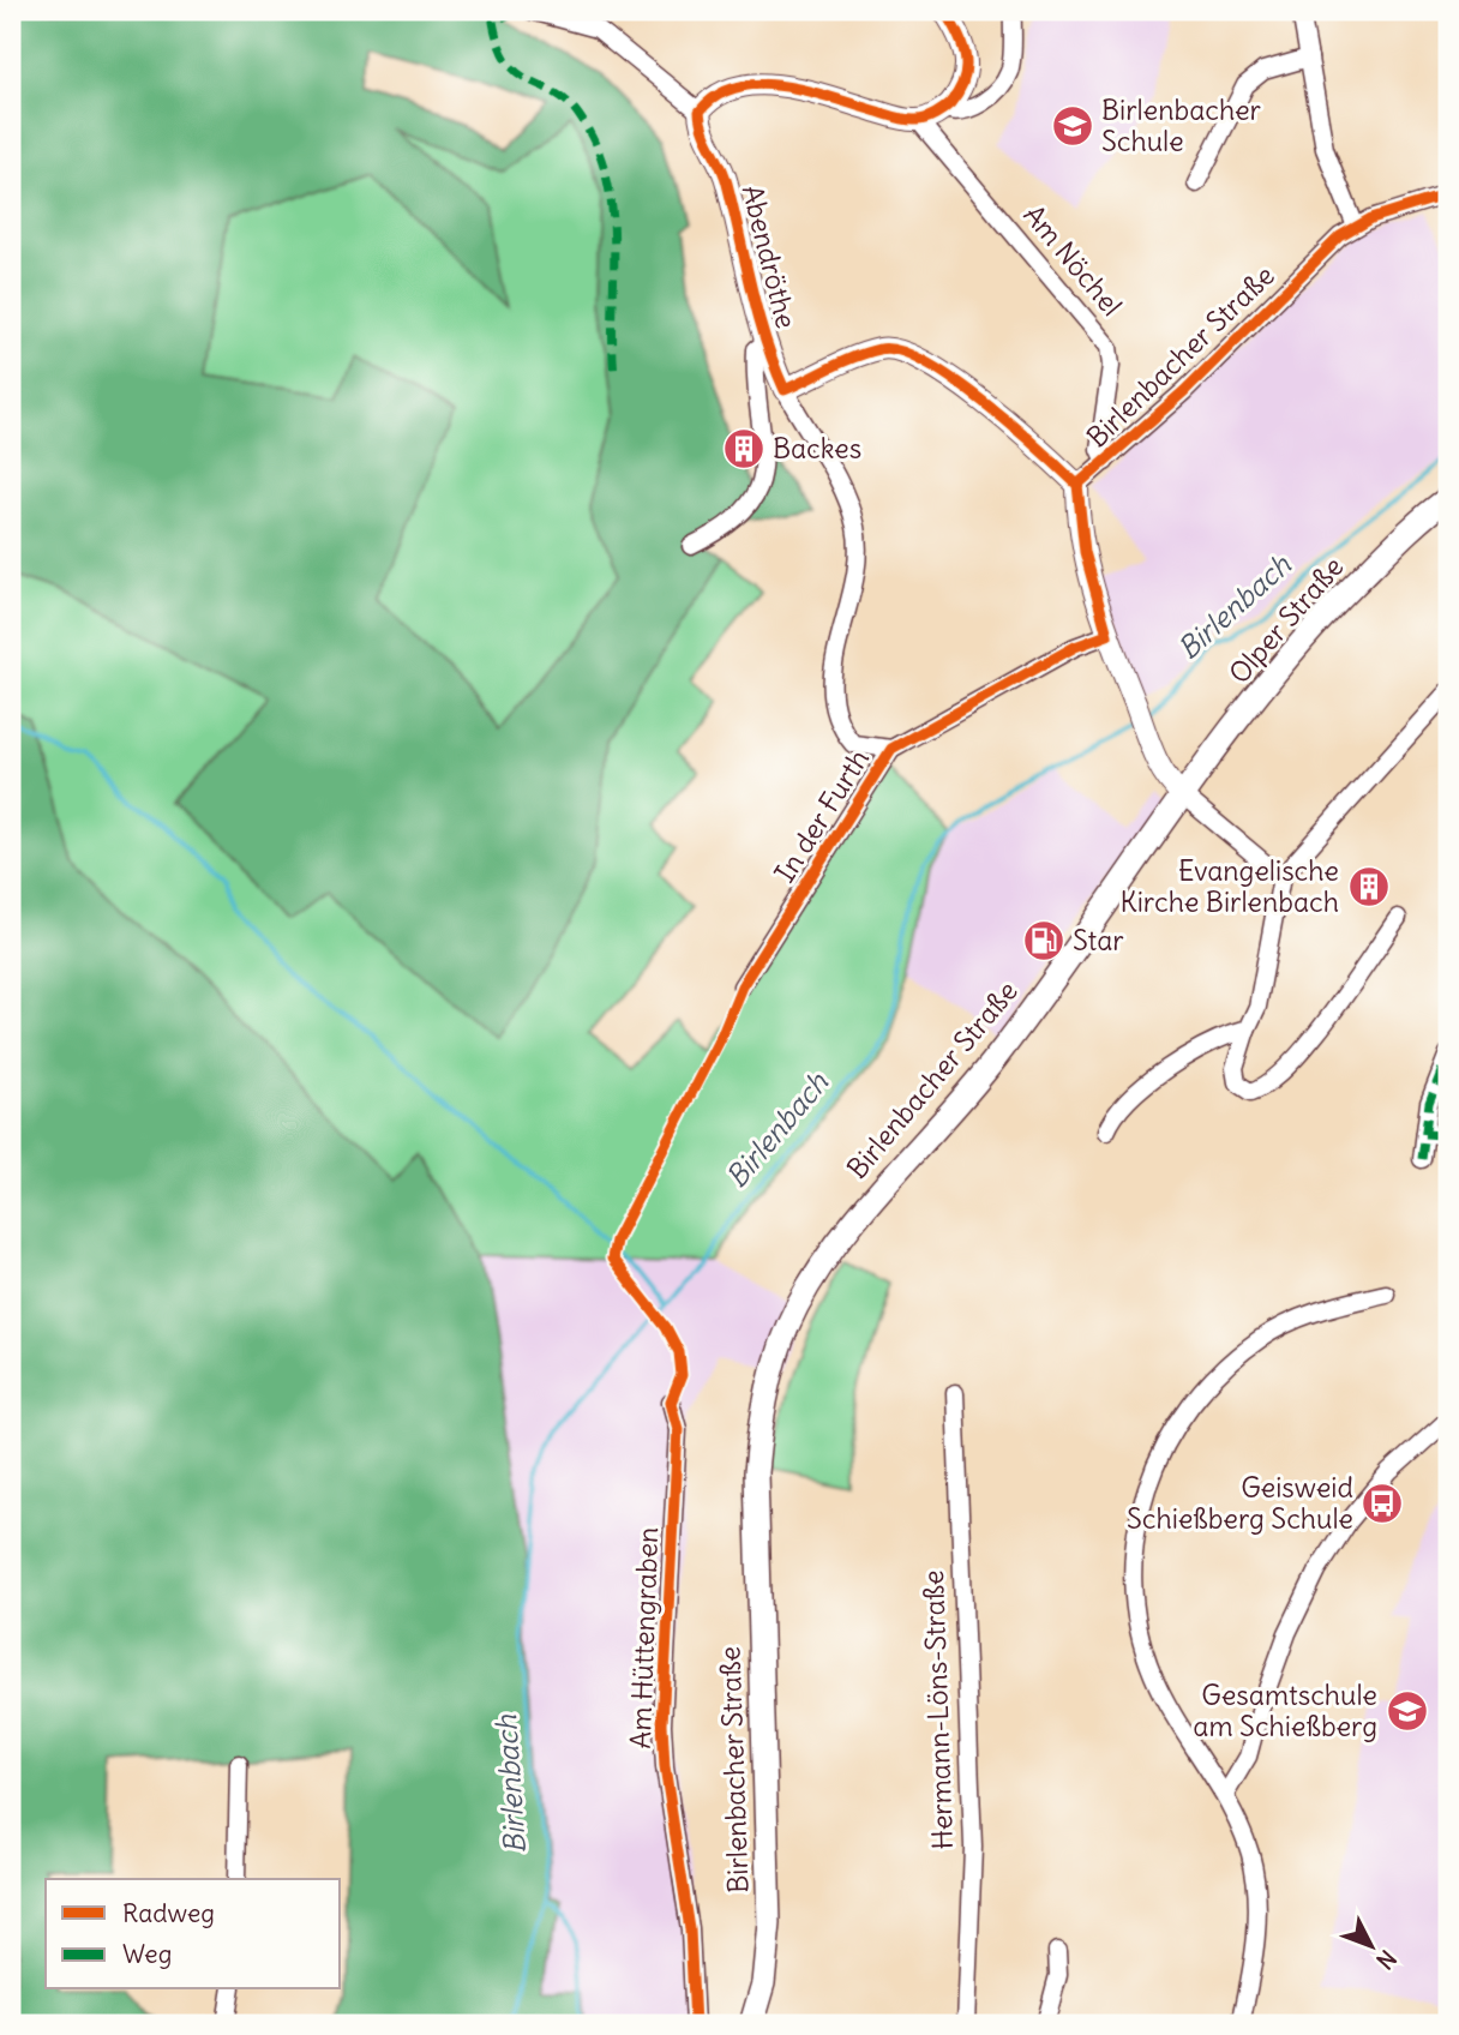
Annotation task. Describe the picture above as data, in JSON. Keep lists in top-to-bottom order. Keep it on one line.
{"streets":{"main road":["Birlenbacher Straße","Olper Straße"],"street":["Abendröthe","Am Nöchel","In der Furth","Am Hüttengraben","Hermann-Löns-Straße"]},"crossings":[["Am Nöchel","Birlenbacher Straße"],["Birlenbacher Straße","Olper Straße"],["Birlenbacher Straße","In der Furth"]],"water":["Birlenbach"],"places":{"school or university":["Birlenbacher Schule","Gesamtschule am Schießberg"],"building":["Backes","Evangelische Kirche Birlenbach"],"fuel station":["Star"],"bus stop":["Geisweid Schießberg Schule"]},"legend":["Radweg","Weg"],"north":"bottom right"}
